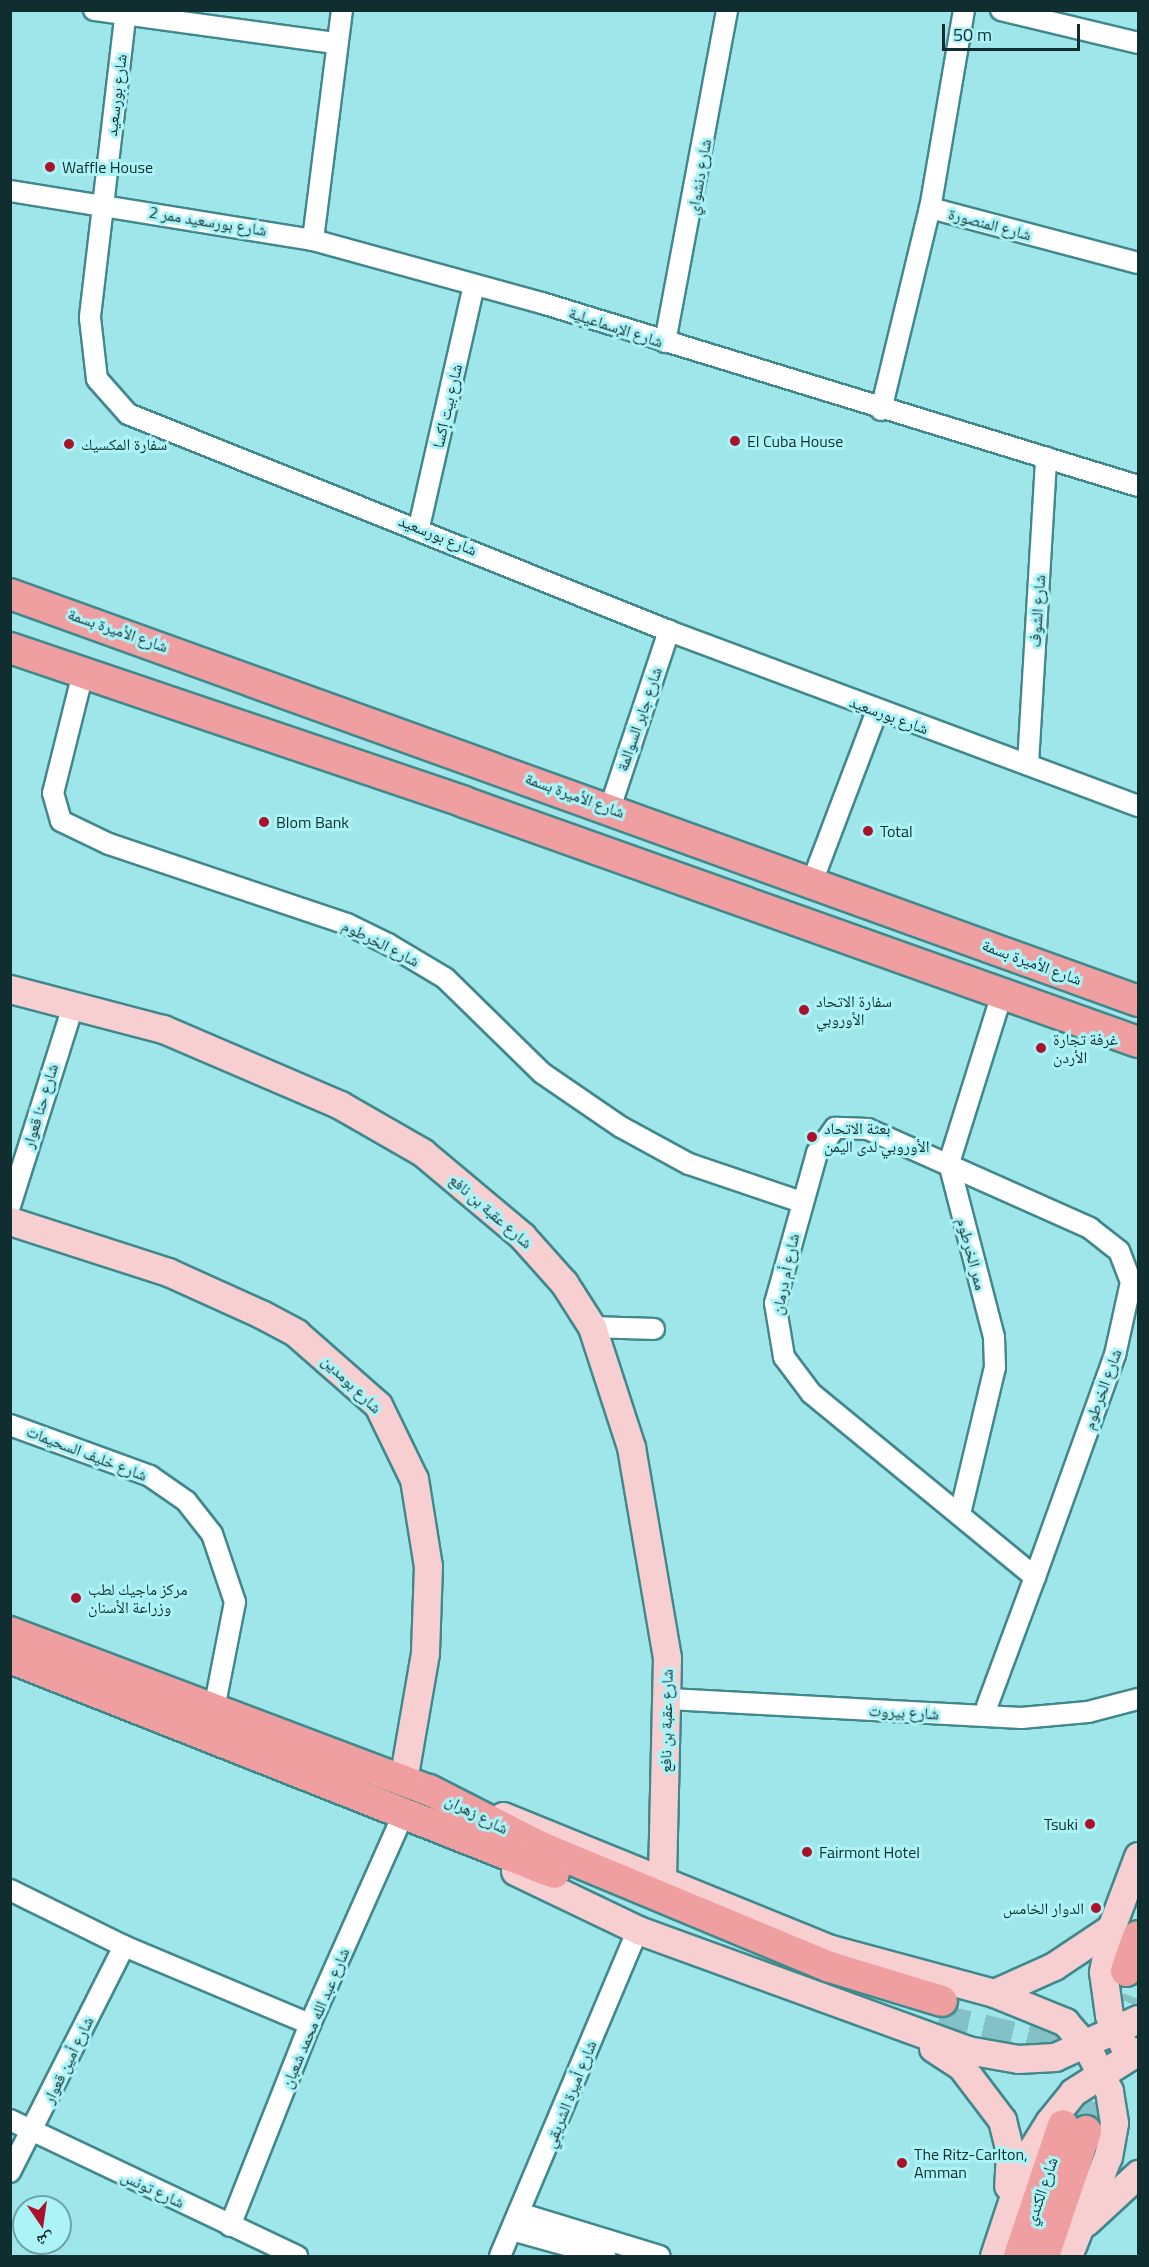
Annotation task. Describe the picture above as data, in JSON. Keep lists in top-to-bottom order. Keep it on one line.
{"streets":{"main road":["شارع الأميرة بسمة","شارع عقبة بن نافع","شارع بومدين","شارع زهران","شارع الكندي"],"street":["شارع بورسعيد","شارع دنشواي","شارع بورسعيد ممر 2","شارع المنصورة","شارع الإسماعيلية","شارع بيت إكسا","شارع الشوف","شارع جابر السوالمة","شارع الخرطوم","شارع حنا قعوار","ممر الخرطوم","شارع أم درمان","شارع خليف السحيمات","شارع بيروت","شارع عبد الله محمد شعبان","شارع أمين قعوار","شارع أميرة الشريقي","شارع تونس"]},"crossings":[["شارع بورسعيد","شارع بورسعيد ممر 2"],["شارع بورسعيد","شارع بيت إكسا"],["شارع بورسعيد","شارع الشوف"],["شارع بورسعيد","شارع جابر السوالمة"],["شارع دنشواي","شارع الإسماعيلية"],["شارع بورسعيد ممر 2","شارع الإسماعيلية"],["شارع الإسماعيلية","شارع بيت إكسا"],["شارع الإسماعيلية","شارع الشوف"],["شارع الأميرة بسمة","شارع جابر السوالمة"],["شارع الخرطوم","ممر الخرطوم"],["شارع الخرطوم","شارع أم درمان"],["شارع الخرطوم","شارع بيروت"],["شارع حنا قعوار","شارع عقبة بن نافع"],["شارع عقبة بن نافع","شارع بيروت"],["ممر الخرطوم","شارع أم درمان"],["شارع بومدين","شارع زهران"],["شارع خليف السحيمات","شارع زهران"],["شارع زهران","شارع عبد الله محمد شعبان"],["شارع عبد الله محمد شعبان","شارع تونس"],["شارع أمين قعوار","شارع تونس"]],"places":["Waffle House","El Cuba House","سفارة المكسيك","Blom Bank","Total","سفارة الاتحاد الأوروبي","غرفة تجارة الأردن","بعثة الاتحاد الأوروبي لدى اليمن","مركز ماجيك لطب وزراعة الأسنان","Tsuki","Fairmont Hotel","الدوار الخامس","The Ritz-Carlton, Amman"],"scale_bar":"50 m","north":"bottom"}
